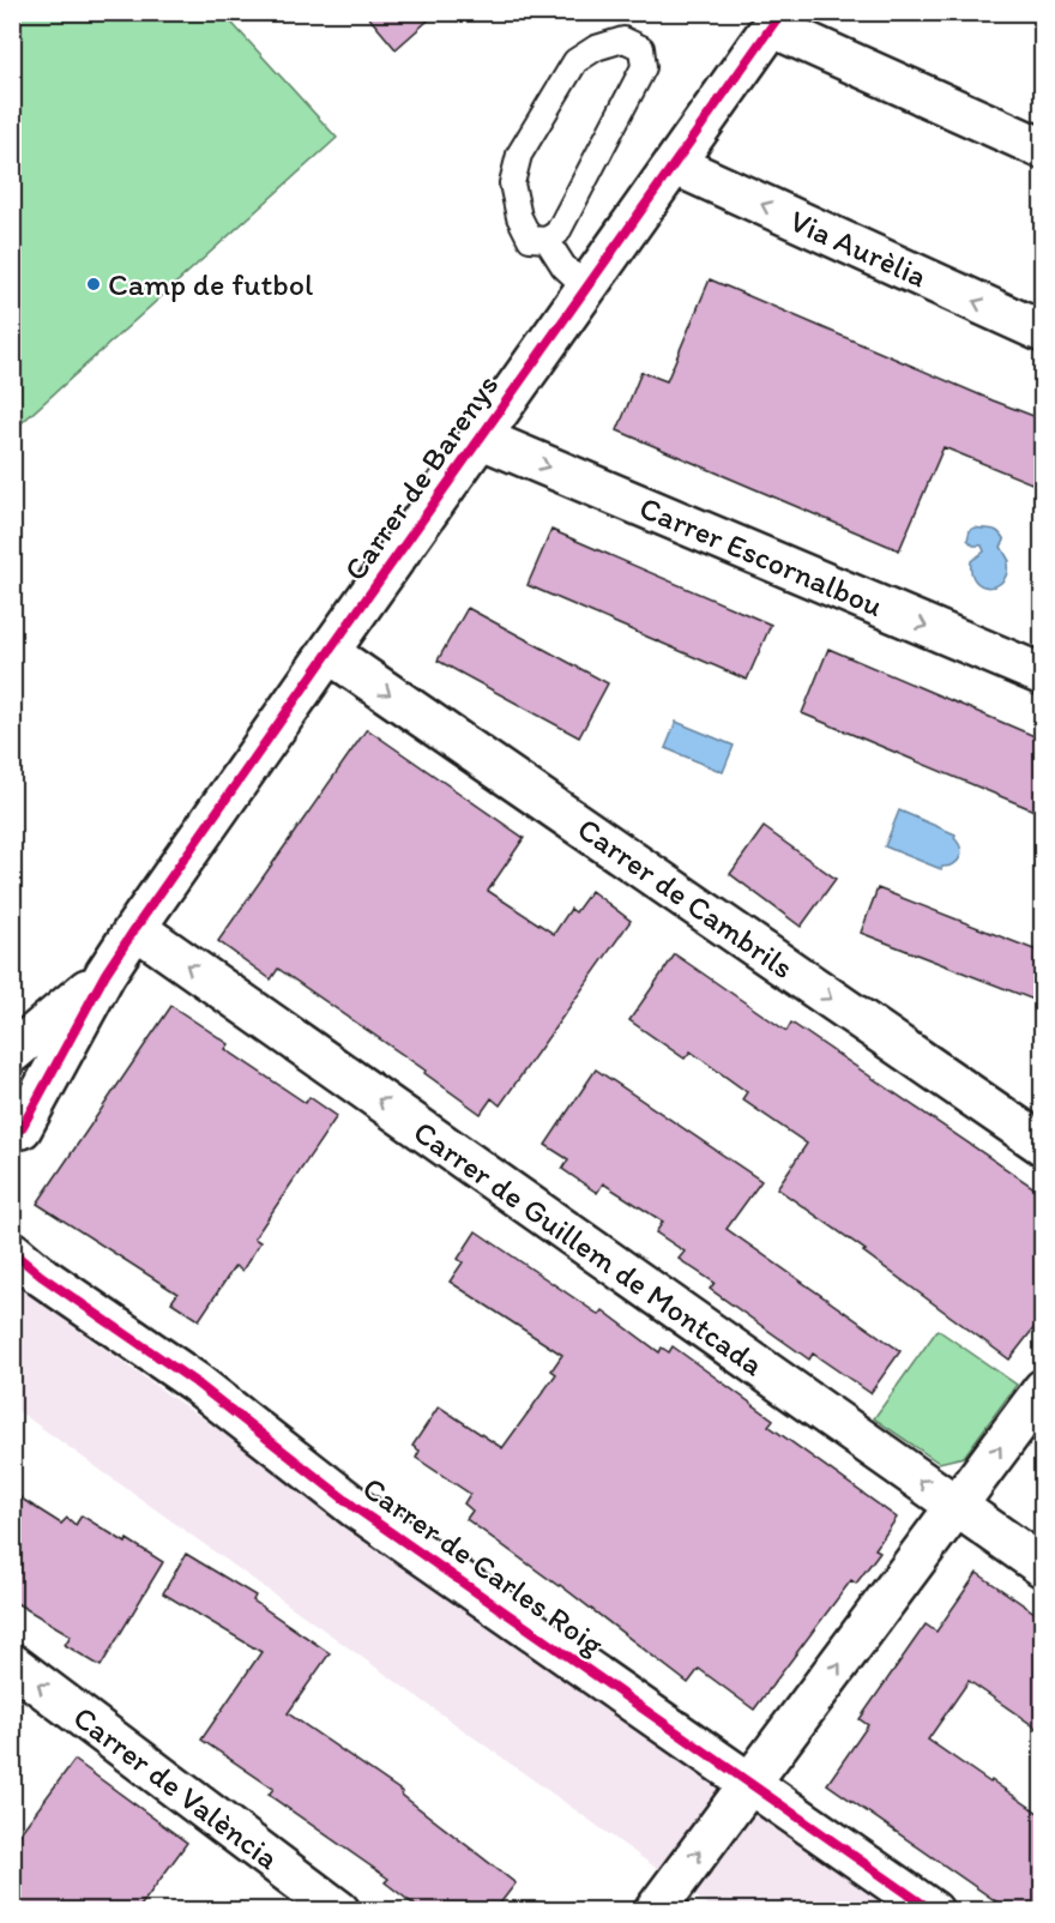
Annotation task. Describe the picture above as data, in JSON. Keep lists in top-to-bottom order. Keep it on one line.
{"streets":{"street":["Via Aurèlia","Carrer de Barenys","Carrer Escornalbou","Carrer de Cambrils","Carrer de Guillem de Montcada","Carrer de Carles Roig","Carrer de València"]},"crossings":[["Via Aurèlia","Carrer de Barenys"],["Carrer de Barenys","Carrer Escornalbou"],["Carrer de Barenys","Carrer de Cambrils"],["Carrer de Barenys","Carrer de Guillem de Montcada"]],"one_way":["Carrer Escornalbou","Carrer de Cambrils","Carrer de Guillem de Montcada","Carrer de València"],"places":["Camp de futbol"]}
